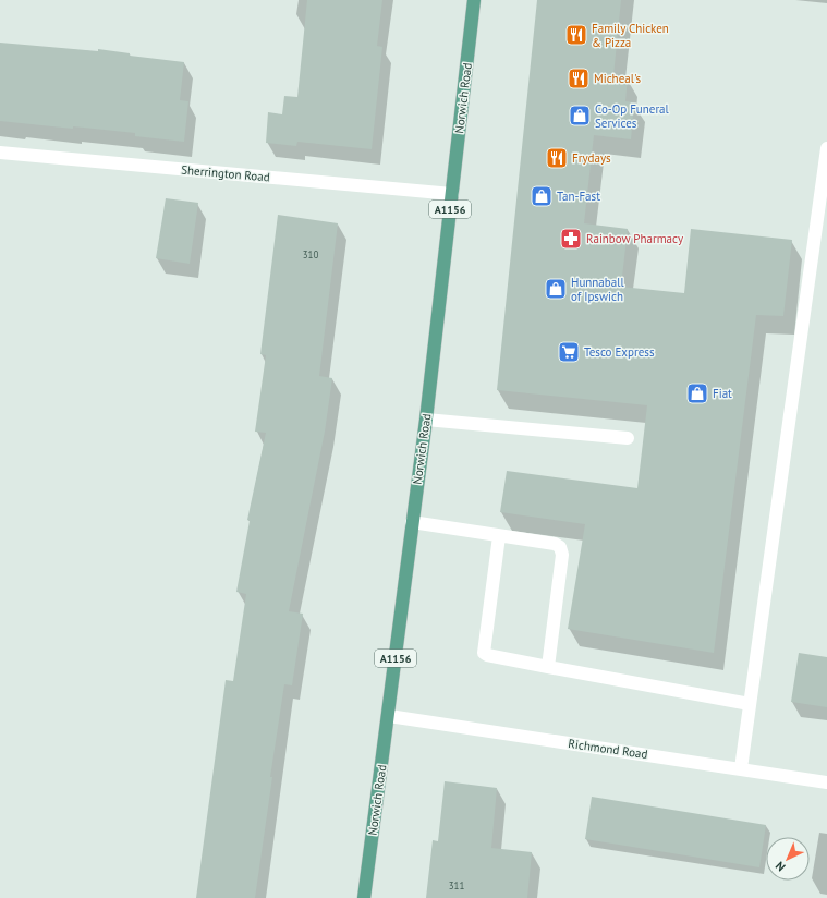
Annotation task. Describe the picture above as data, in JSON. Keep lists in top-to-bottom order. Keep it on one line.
{"streets":{"main road":["Norwich Road","A1156"],"street":["Sherrington Road","Richmond Road"]},"crossings":[["Norwich Road","Sherrington Road"],["Norwich Road","Richmond Road"]],"places":{"restaurant":["Family Chicken & Pizza","Micheal's","Frydays"],"shop":["Co-Op Funeral Services","Tan-Fast","Hunnaball of Ipswich","Fiat"],"pharmacy":["Rainbow Pharmacy"],"supermarket":["Tesco Express"]},"house_numbers":["310","311"],"north":"bottom left"}
